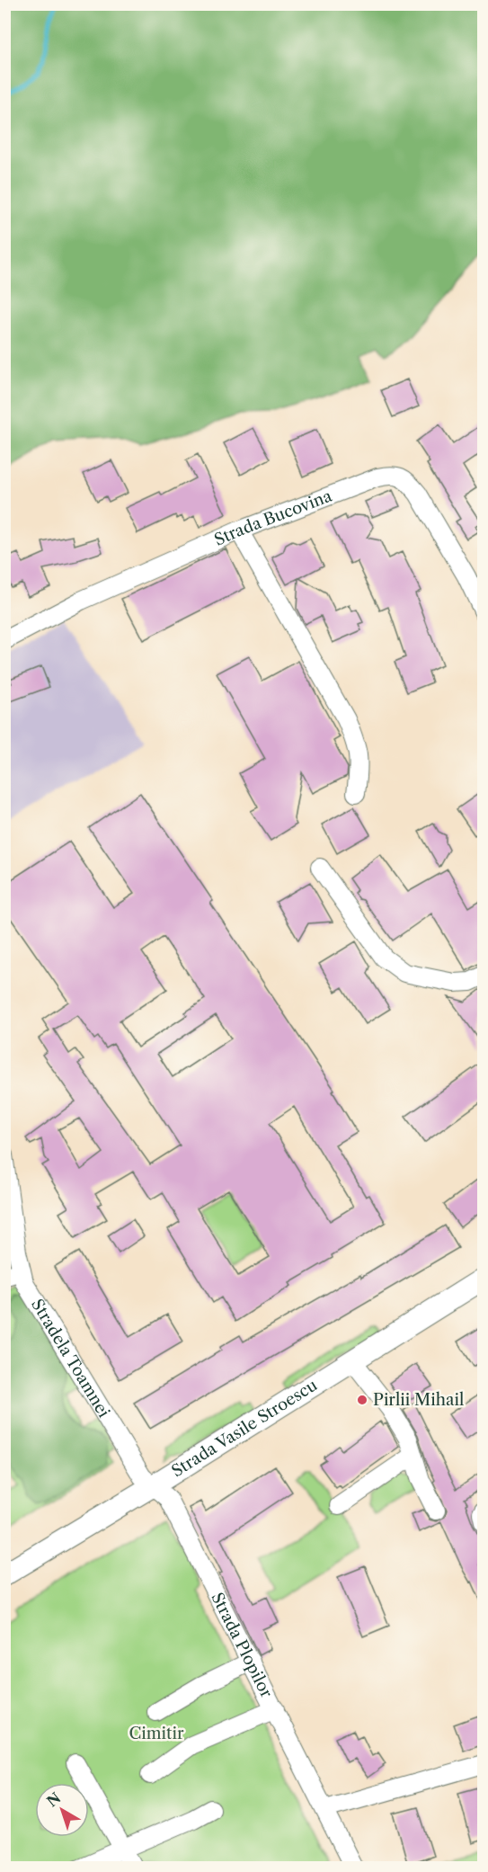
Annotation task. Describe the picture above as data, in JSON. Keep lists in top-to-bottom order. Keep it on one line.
{"streets":{"main road":["Strada Vasile Stroescu"],"street":["Strada Bucovina","Stradela Toamnei","Strada Plopilor"]},"crossings":[["Stradela Toamnei","Strada Vasile Stroescu"],["Stradela Toamnei","Strada Plopilor"],["Strada Vasile Stroescu","Strada Plopilor"]],"parks":["Cimitir"],"places":["Pirlii Mihail"],"north":"top left"}
